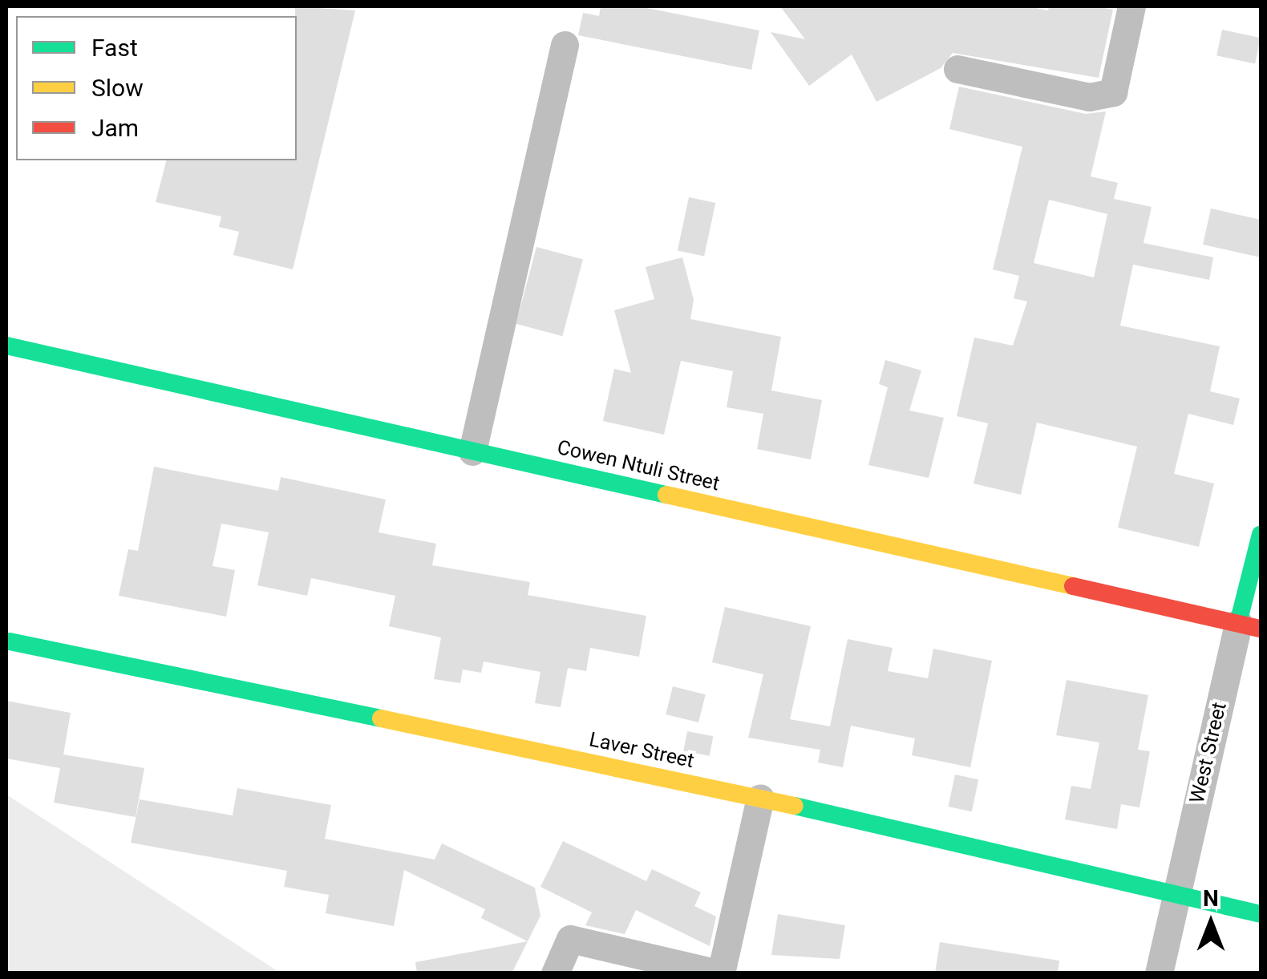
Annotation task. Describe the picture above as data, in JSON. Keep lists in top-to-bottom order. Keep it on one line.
{"streets":{"street":["Cowen Ntuli Street","Laver Street","West Street"]},"crossings":[["Cowen Ntuli Street","West Street"],["Laver Street","West Street"]],"legend":["Fast","Slow","Jam"],"north":"top"}
